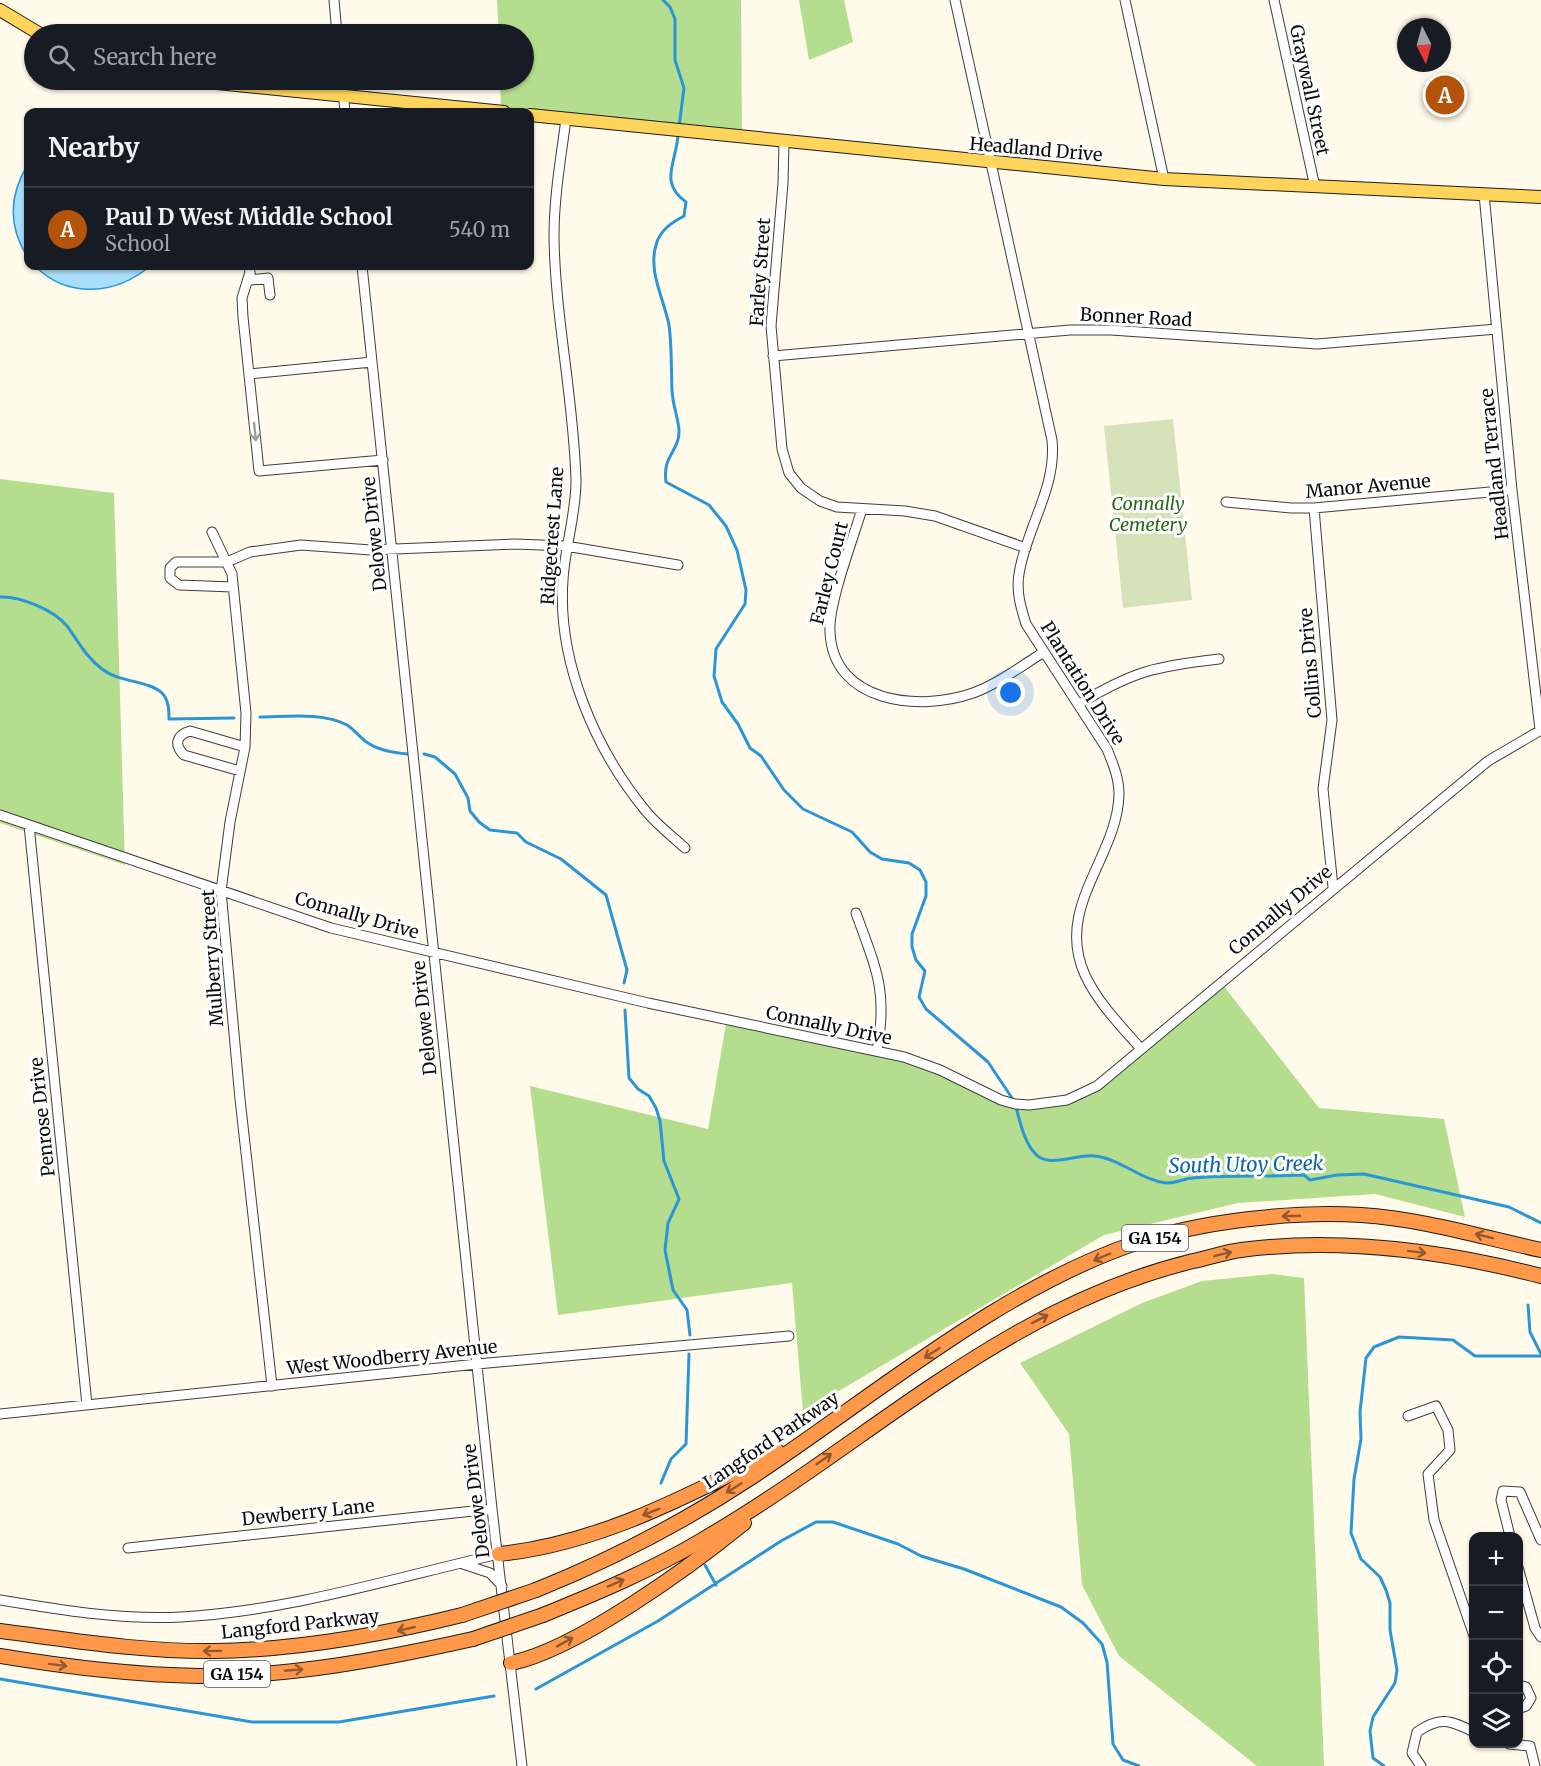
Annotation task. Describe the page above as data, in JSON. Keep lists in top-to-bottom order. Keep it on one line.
{"streets":{"highway":["GA 154","Langford Parkway"],"main road":["Headland Drive"],"street":["Graywall Street","Farley Street","Bonner Road","Headland Terrace","Manor Avenue","Delowe Drive","Ridgecrest Lane","Farley Court","Collins Drive","Plantation Drive","Connally Drive","Mulberry Street","Penrose Drive","West Woodberry Avenue","Dewberry Lane"]},"crossings":[["Graywall Street","Headland Drive"],["Headland Drive","Farley Street"],["Headland Drive","Headland Terrace"],["Headland Drive","Ridgecrest Lane"],["Headland Drive","Plantation Drive"],["Farley Street","Bonner Road"],["Farley Street","Farley Court"],["Bonner Road","Headland Terrace"],["Bonner Road","Plantation Drive"],["Headland Terrace","Manor Avenue"],["Headland Terrace","Connally Drive"],["Manor Avenue","Collins Drive"],["Delowe Drive","Connally Drive"],["Delowe Drive","West Woodberry Avenue"],["Delowe Drive","Dewberry Lane"],["Farley Court","Plantation Drive"],["Collins Drive","Connally Drive"],["Plantation Drive","Connally Drive"],["Connally Drive","Mulberry Street"],["Connally Drive","Penrose Drive"],["Mulberry Street","West Woodberry Avenue"],["Penrose Drive","West Woodberry Avenue"]],"water":["South Utoy Creek"],"parks":["Connally Cemetery"],"north":"bottom","page":{"search":"Search here","pins":"A","heading":"Nearby","list":[{"mark":"A","name":"Paul D West Middle School","note":"School","value":"540 m"}],"map_buttons":["+","−"]}}
